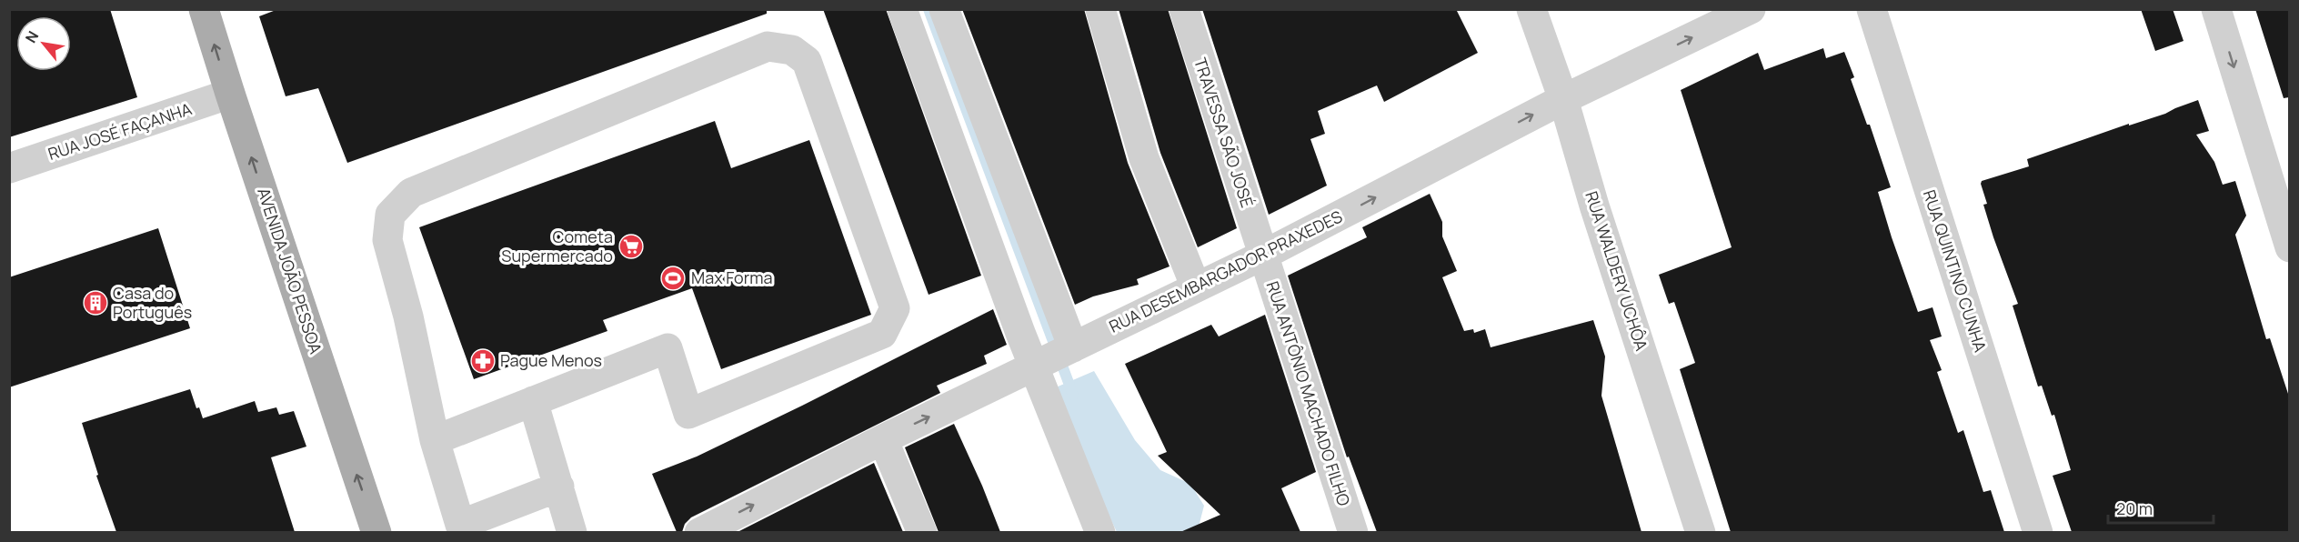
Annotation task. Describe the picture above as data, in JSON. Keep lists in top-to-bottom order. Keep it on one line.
{"streets":{"main road":["AVENIDA JOÃO PESSOA"],"street":["RUA JOSÉ FAÇANHA","TRAVESSA SÃO JOSÉ","RUA WALDERY UCHÔA","RUA QUINTINO CUNHA","RUA DESEMBARGADOR PRAXEDES","RUA ANTÔNIO MACHADO FILHO"]},"crossings":[["RUA JOSÉ FAÇANHA","AVENIDA JOÃO PESSOA"],["TRAVESSA SÃO JOSÉ","RUA DESEMBARGADOR PRAXEDES"],["TRAVESSA SÃO JOSÉ","RUA ANTÔNIO MACHADO FILHO"],["RUA WALDERY UCHÔA","RUA DESEMBARGADOR PRAXEDES"],["RUA DESEMBARGADOR PRAXEDES","RUA ANTÔNIO MACHADO FILHO"]],"one_way":["AVENIDA JOÃO PESSOA","RUA DESEMBARGADOR PRAXEDES"],"places":{"supermarket":["Cometa Supermercado"],"sports":["Max Forma"],"building":["Casa do Português"],"pharmacy":["Pague Menos"]},"scale_bar":"20 m","north":"top left"}
